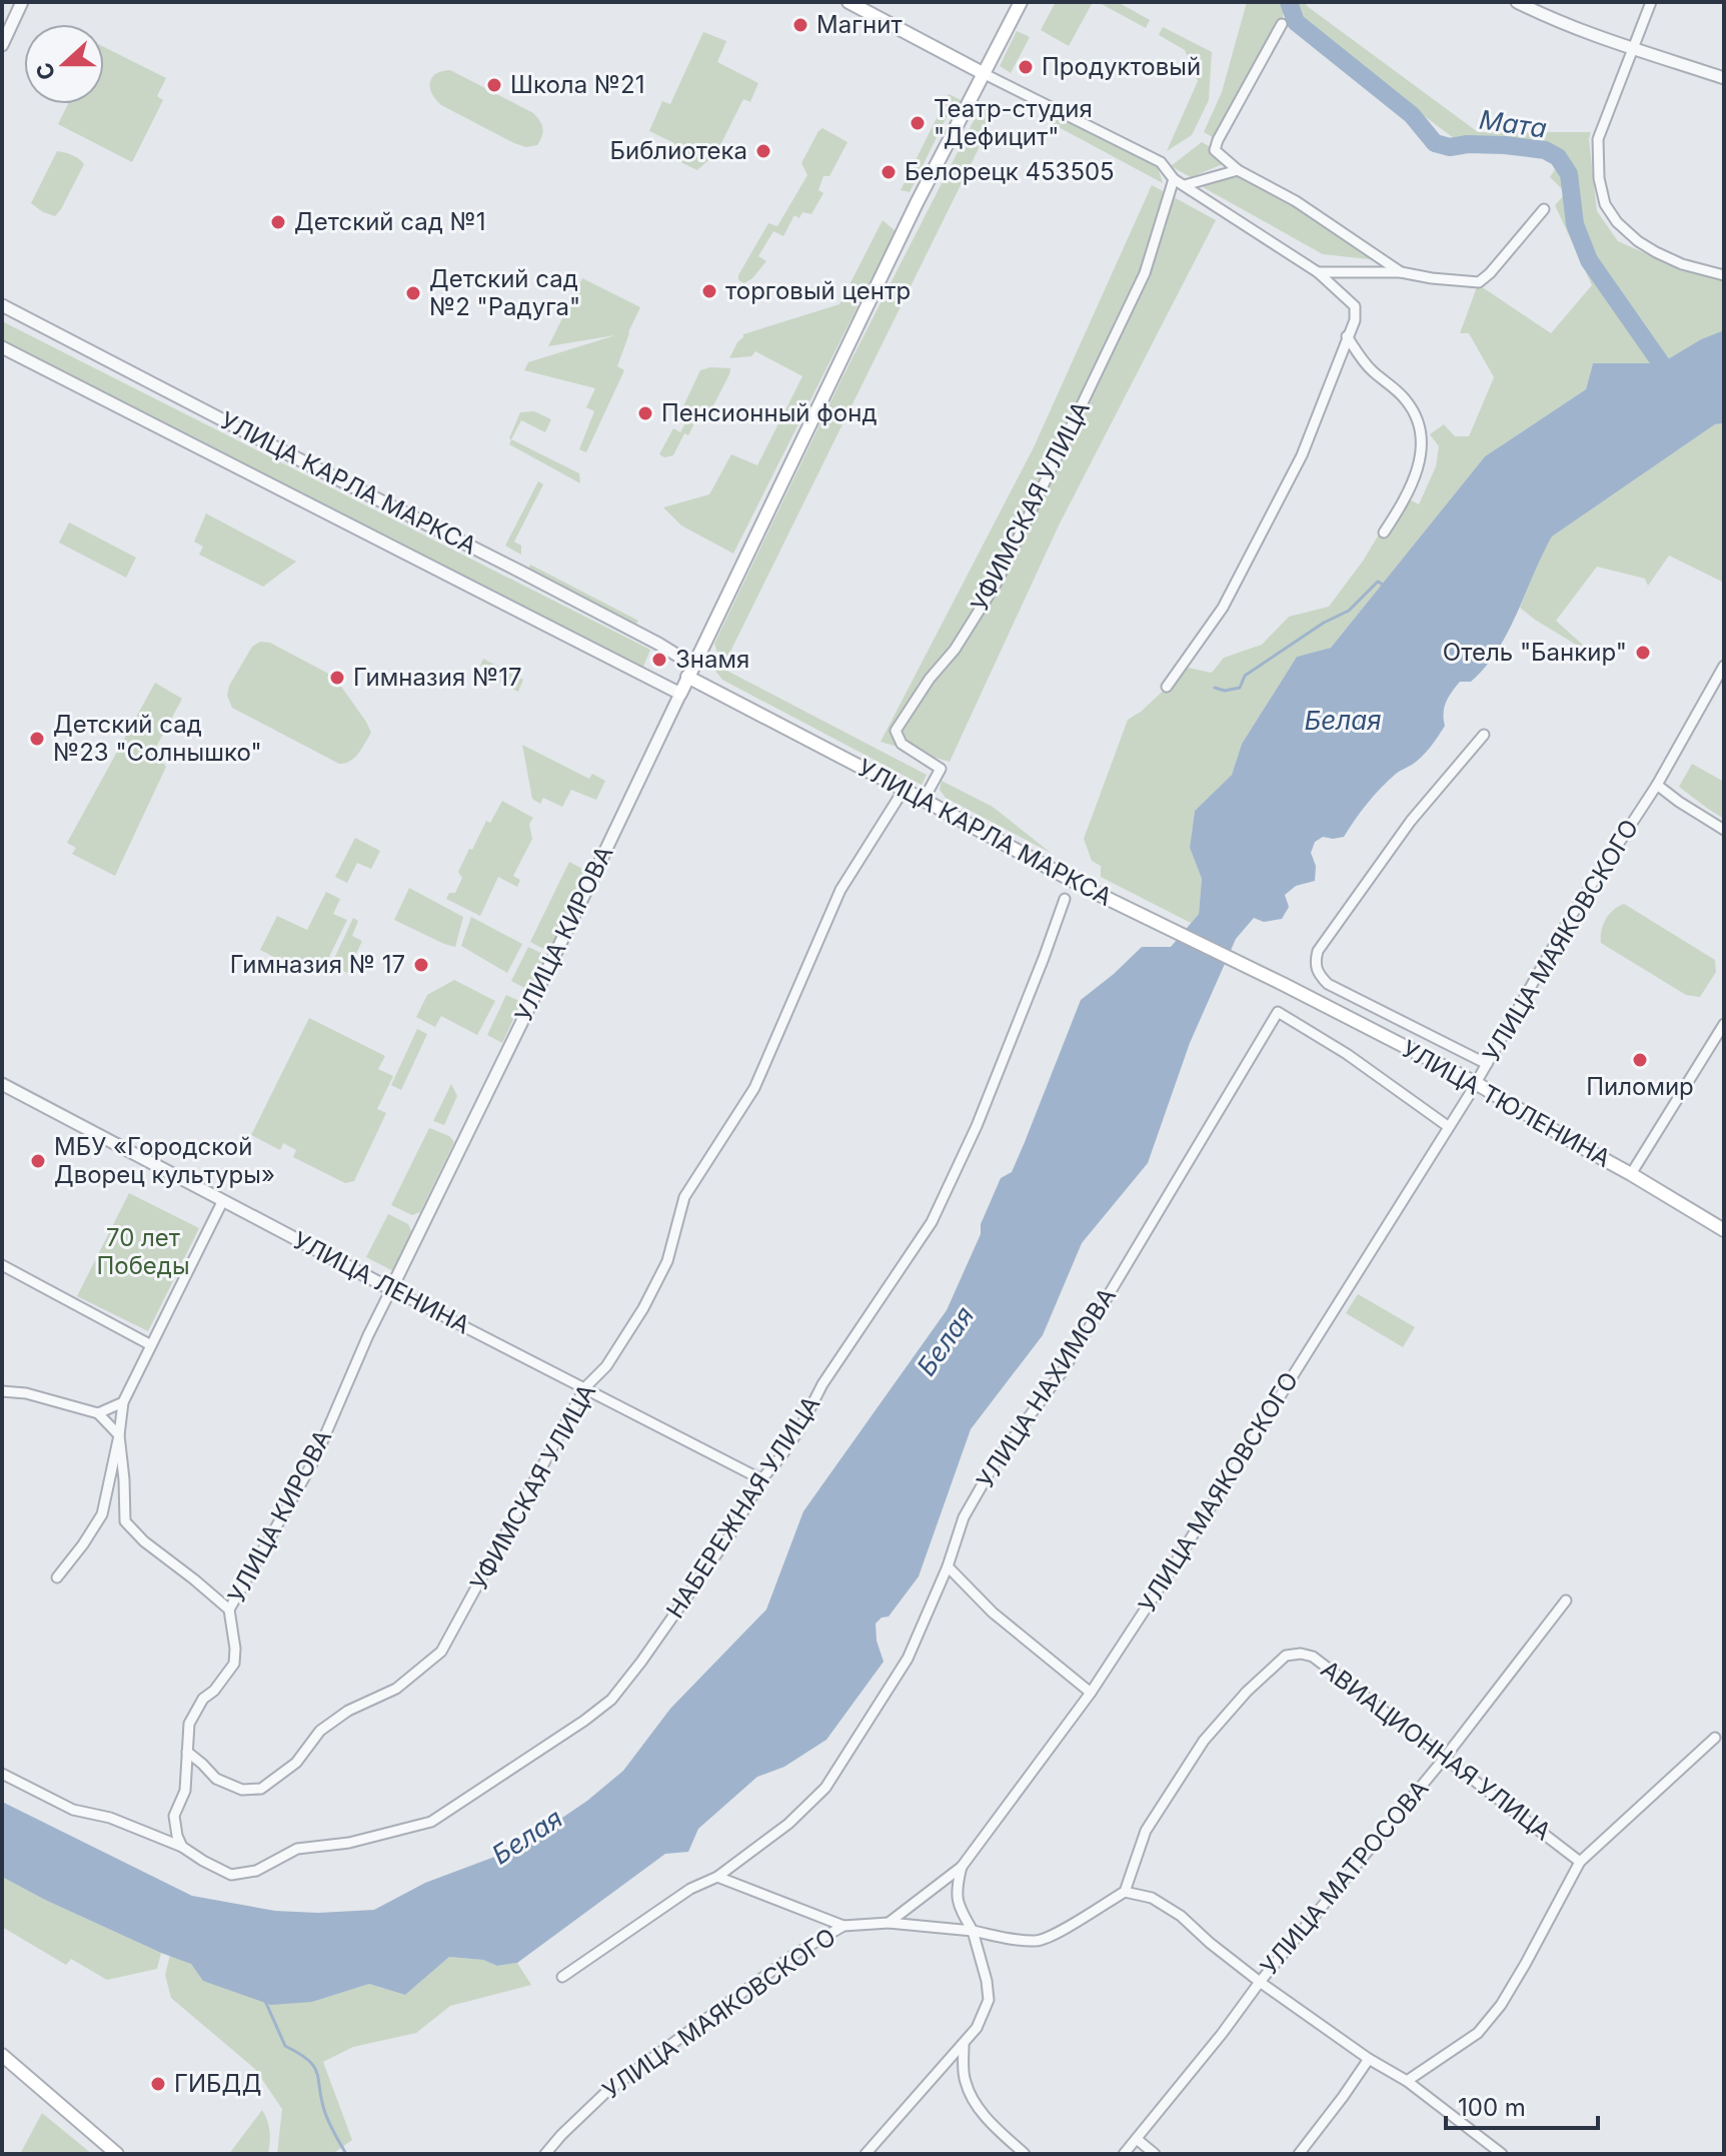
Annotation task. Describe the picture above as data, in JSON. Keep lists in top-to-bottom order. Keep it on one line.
{"streets":{"main road":["УЛИЦА КАРЛА МАРКСА","УЛИЦА КИРОВА","УЛИЦА ТЮЛЕНИНА"],"street":["УФИМСКАЯ УЛИЦА","УЛИЦА МАЯКОВСКОГО","УЛИЦА ЛЕНИНА","УЛИЦА НАХИМОВА","НАБЕРЕЖНАЯ УЛИЦА","АВИАЦИОННАЯ УЛИЦА","УЛИЦА МАТРОСОВА"]},"crossings":[["УЛИЦА КАРЛА МАРКСА","УФИМСКАЯ УЛИЦА"],["УЛИЦА КАРЛА МАРКСА","УЛИЦА КИРОВА"],["УЛИЦА КАРЛА МАРКСА","УЛИЦА ТЮЛЕНИНА"],["УФИМСКАЯ УЛИЦА","УЛИЦА КИРОВА"],["УФИМСКАЯ УЛИЦА","УЛИЦА ЛЕНИНА"],["УЛИЦА КИРОВА","УЛИЦА ЛЕНИНА"],["УЛИЦА КИРОВА","НАБЕРЕЖНАЯ УЛИЦА"],["УЛИЦА МАЯКОВСКОГО","УЛИЦА ТЮЛЕНИНА"],["УЛИЦА МАЯКОВСКОГО","УЛИЦА НАХИМОВА"],["УЛИЦА ЛЕНИНА","НАБЕРЕЖНАЯ УЛИЦА"],["АВИАЦИОННАЯ УЛИЦА","УЛИЦА МАТРОСОВА"]],"water":["Мата","Белая"],"parks":["70 лет Победы"],"places":["Магнит","Продуктовый","Школа №21","Театр-студия \"Дефицит\"","Библиотека","Белорецк 453505","Детский сад №1","торговый центр","Детский сад №2 \"Радуга\"","Пенсионный фонд","Отель \"Банкир\"","Знамя","Гимназия №17","Детский сад №23 \"Солнышко\"","Гимназия № 17","Пиломир","МБУ «Городской Дворец культуры»","ГИБДД"],"scale_bar":"100 m","north":"left"}
